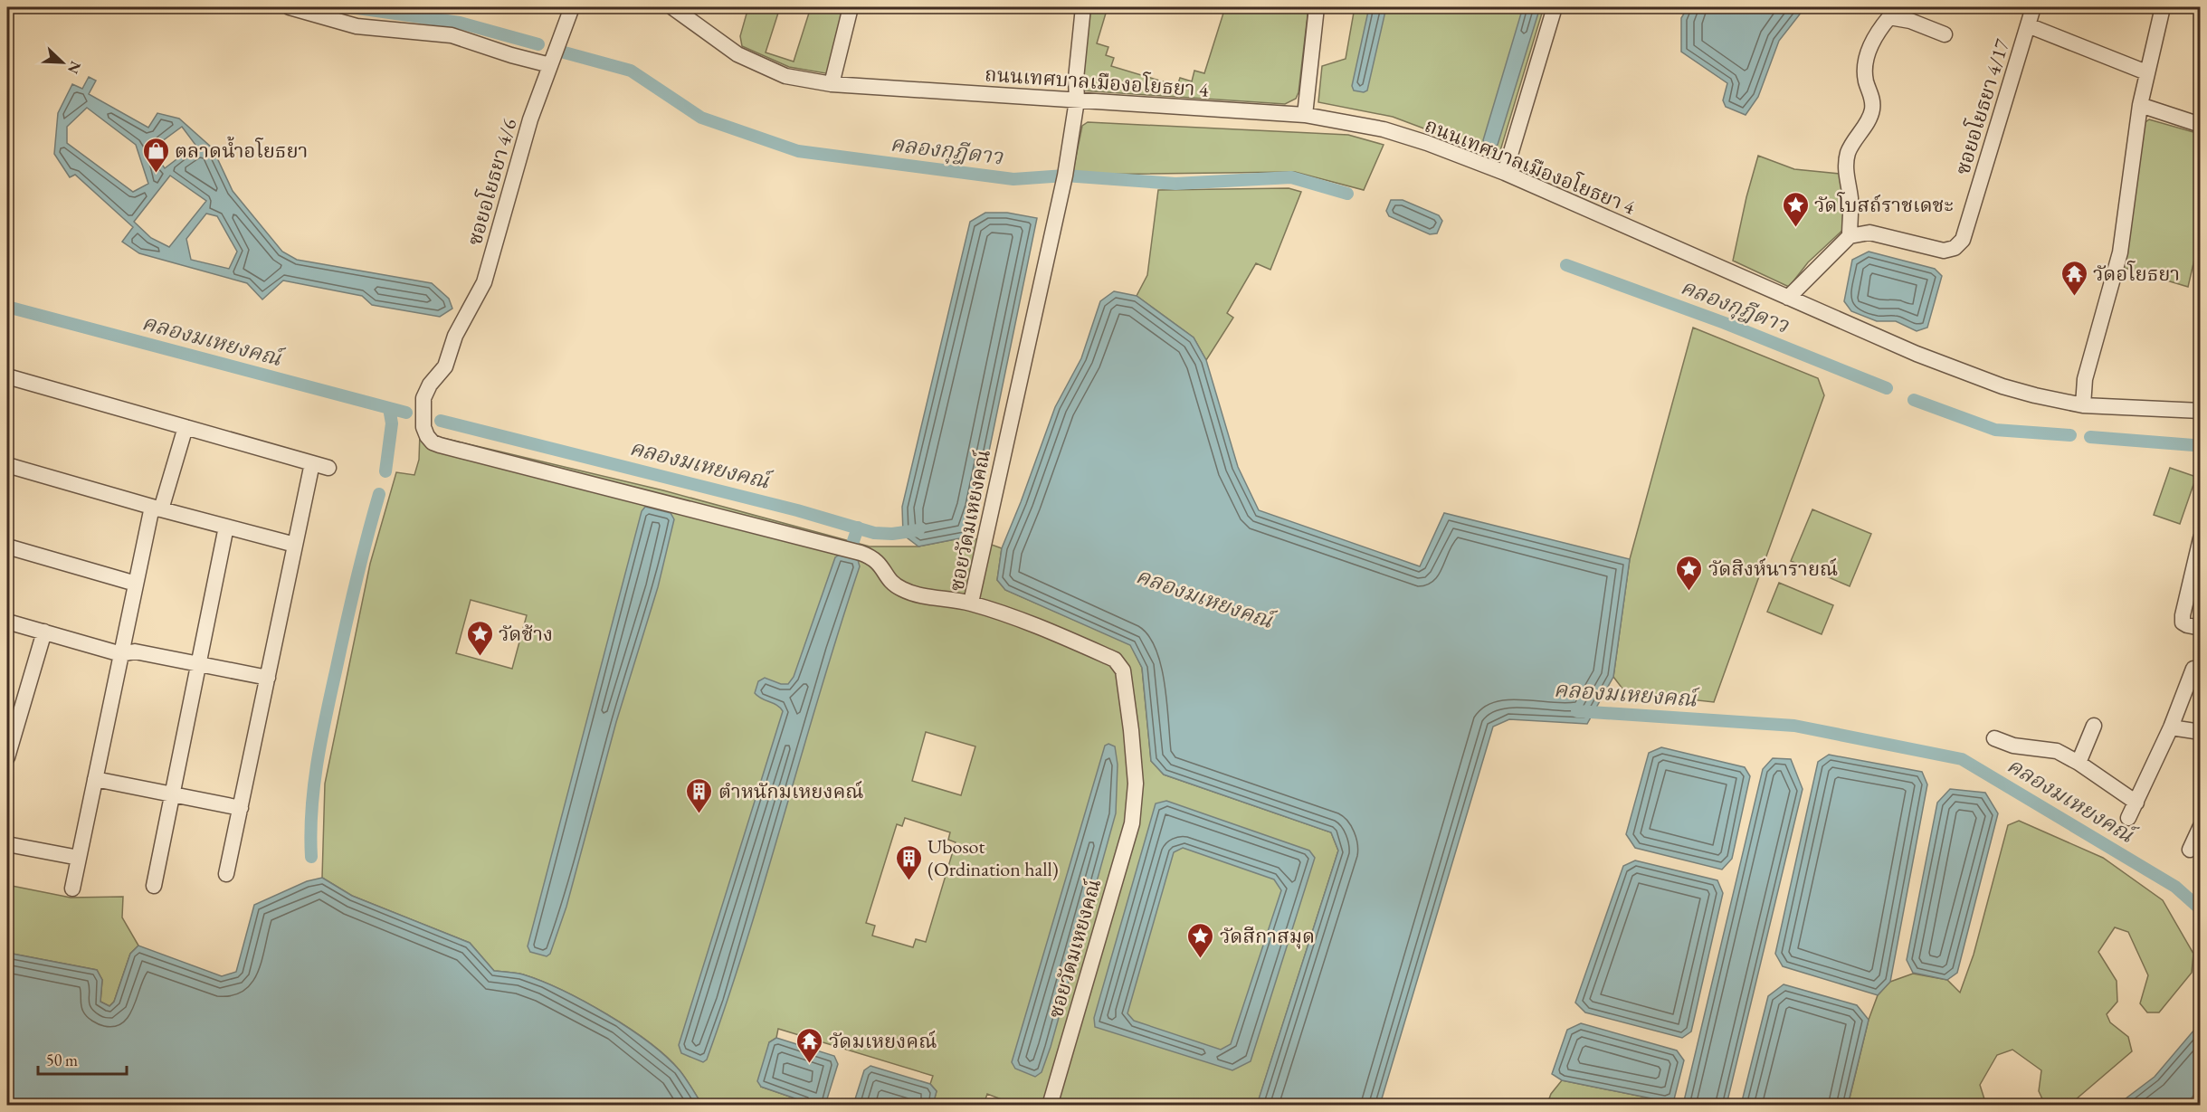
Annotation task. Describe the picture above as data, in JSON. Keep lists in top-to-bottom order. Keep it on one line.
{"streets":{"street":["ถนนเทศบาลเมืองอโยธยา 4","ซอยอโยธยา 4/17","ซอยอโยธยา 4/6","ซอยวัดมเหยงคณ์"]},"crossings":[["ถนนเทศบาลเมืองอโยธยา 4","ซอยวัดมเหยงคณ์"],["ซอยอโยธยา 4/6","ซอยวัดมเหยงคณ์"]],"water":["คลองกุฎีดาว","คลองมเหยงคณ์"],"places":{"shop":["ตลาดน้ำอโยธยา"],"place":["วัดโบสถ์ราชเดชะ","วัดสิงห์นารายณ์","วัดช้าง","วัดสีกาสมุด"],"temple":["วัดอโยธยา","วัดมเหยงคณ์"],"building":["ตำหนักมเหยงคณ์","Ubosot (Ordination hall)"]},"scale_bar":"50 m","north":"bottom right"}
